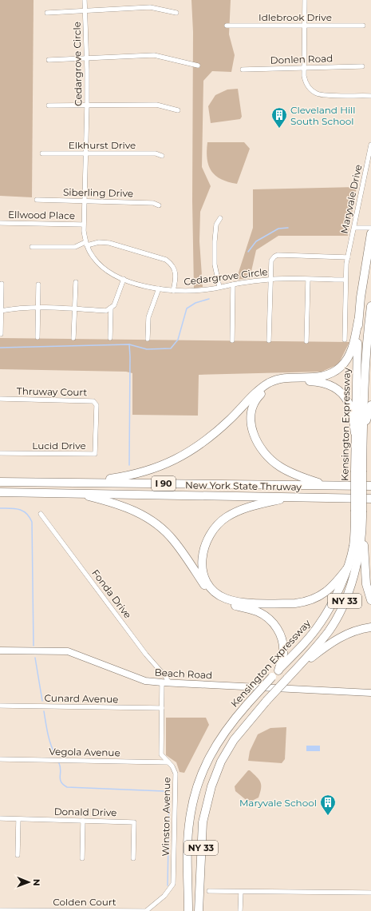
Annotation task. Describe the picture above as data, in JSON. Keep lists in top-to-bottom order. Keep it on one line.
{"streets":{"highway":["Kensington Expressway","I 90","New York State Thruway","NY 33"],"street":["Idlebrook Drive","Donlen Road","Cedargrove Circle","Elkhurst Drive","Siberling Drive","Maryvale Drive","Ellwood Place","Thruway Court","Lucid Drive","Fonda Drive","Beach Road","Cunard Avenue","Vegola Avenue","Donald Drive","Winston Avenue","Colden Court"]},"crossings":[["Cedargrove Circle","Elkhurst Drive"],["Cedargrove Circle","Siberling Drive"],["Cedargrove Circle","Maryvale Drive"],["Cedargrove Circle","Ellwood Place"],["Thruway Court","Lucid Drive"],["Fonda Drive","Beach Road"],["Beach Road","Winston Avenue"],["Cunard Avenue","Winston Avenue"],["Vegola Avenue","Winston Avenue"],["Winston Avenue","Colden Court"]],"places":{"building":["Cleveland Hill South School","Maryvale School"]},"north":"right"}
